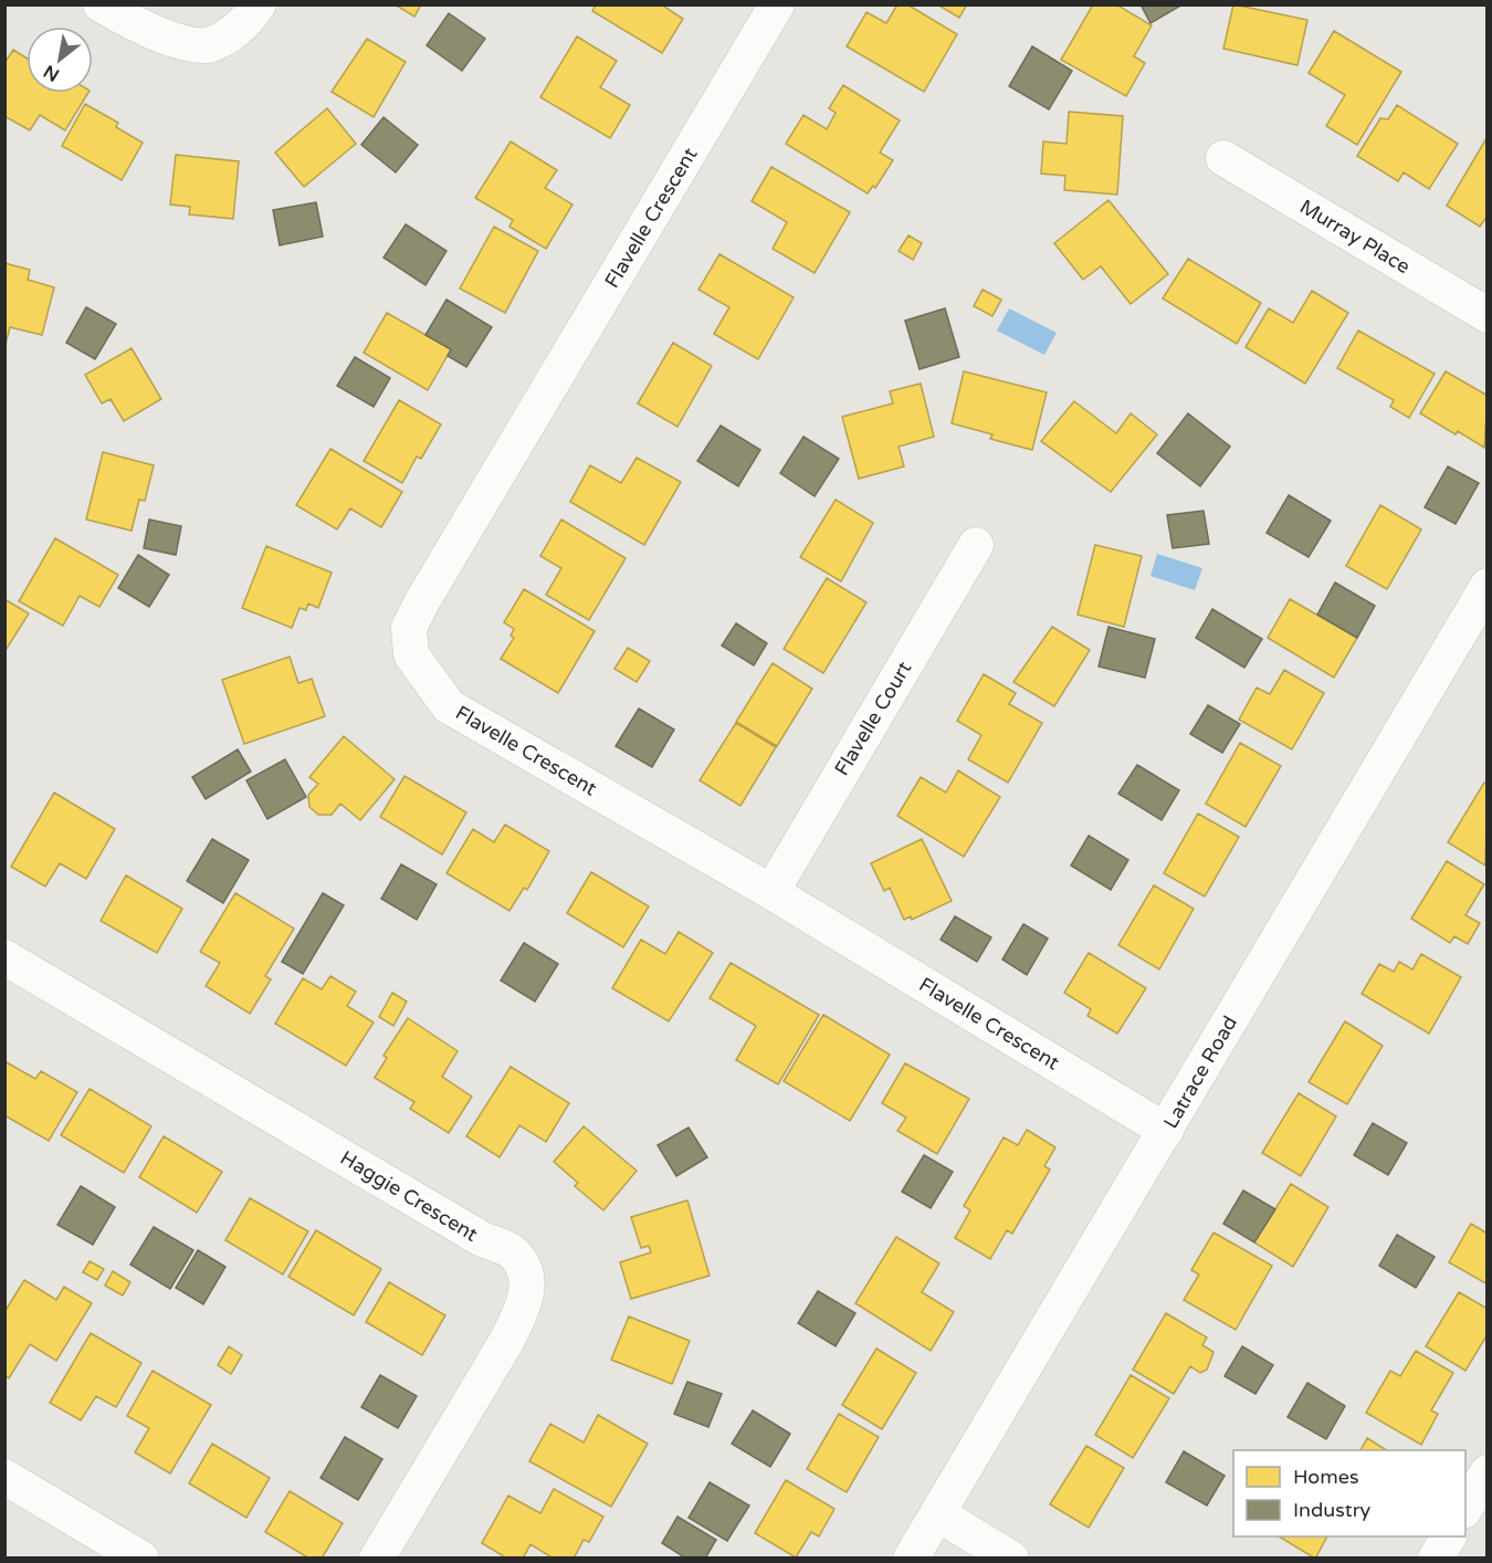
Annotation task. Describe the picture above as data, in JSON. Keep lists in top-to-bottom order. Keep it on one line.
{"streets":{"street":["Flavelle Crescent","Murray Place","Flavelle Court","Latrace Road","Haggie Crescent"]},"crossings":[["Flavelle Crescent","Flavelle Court"],["Flavelle Crescent","Latrace Road"]],"legend":["Homes","Industry"],"north":"bottom left"}
